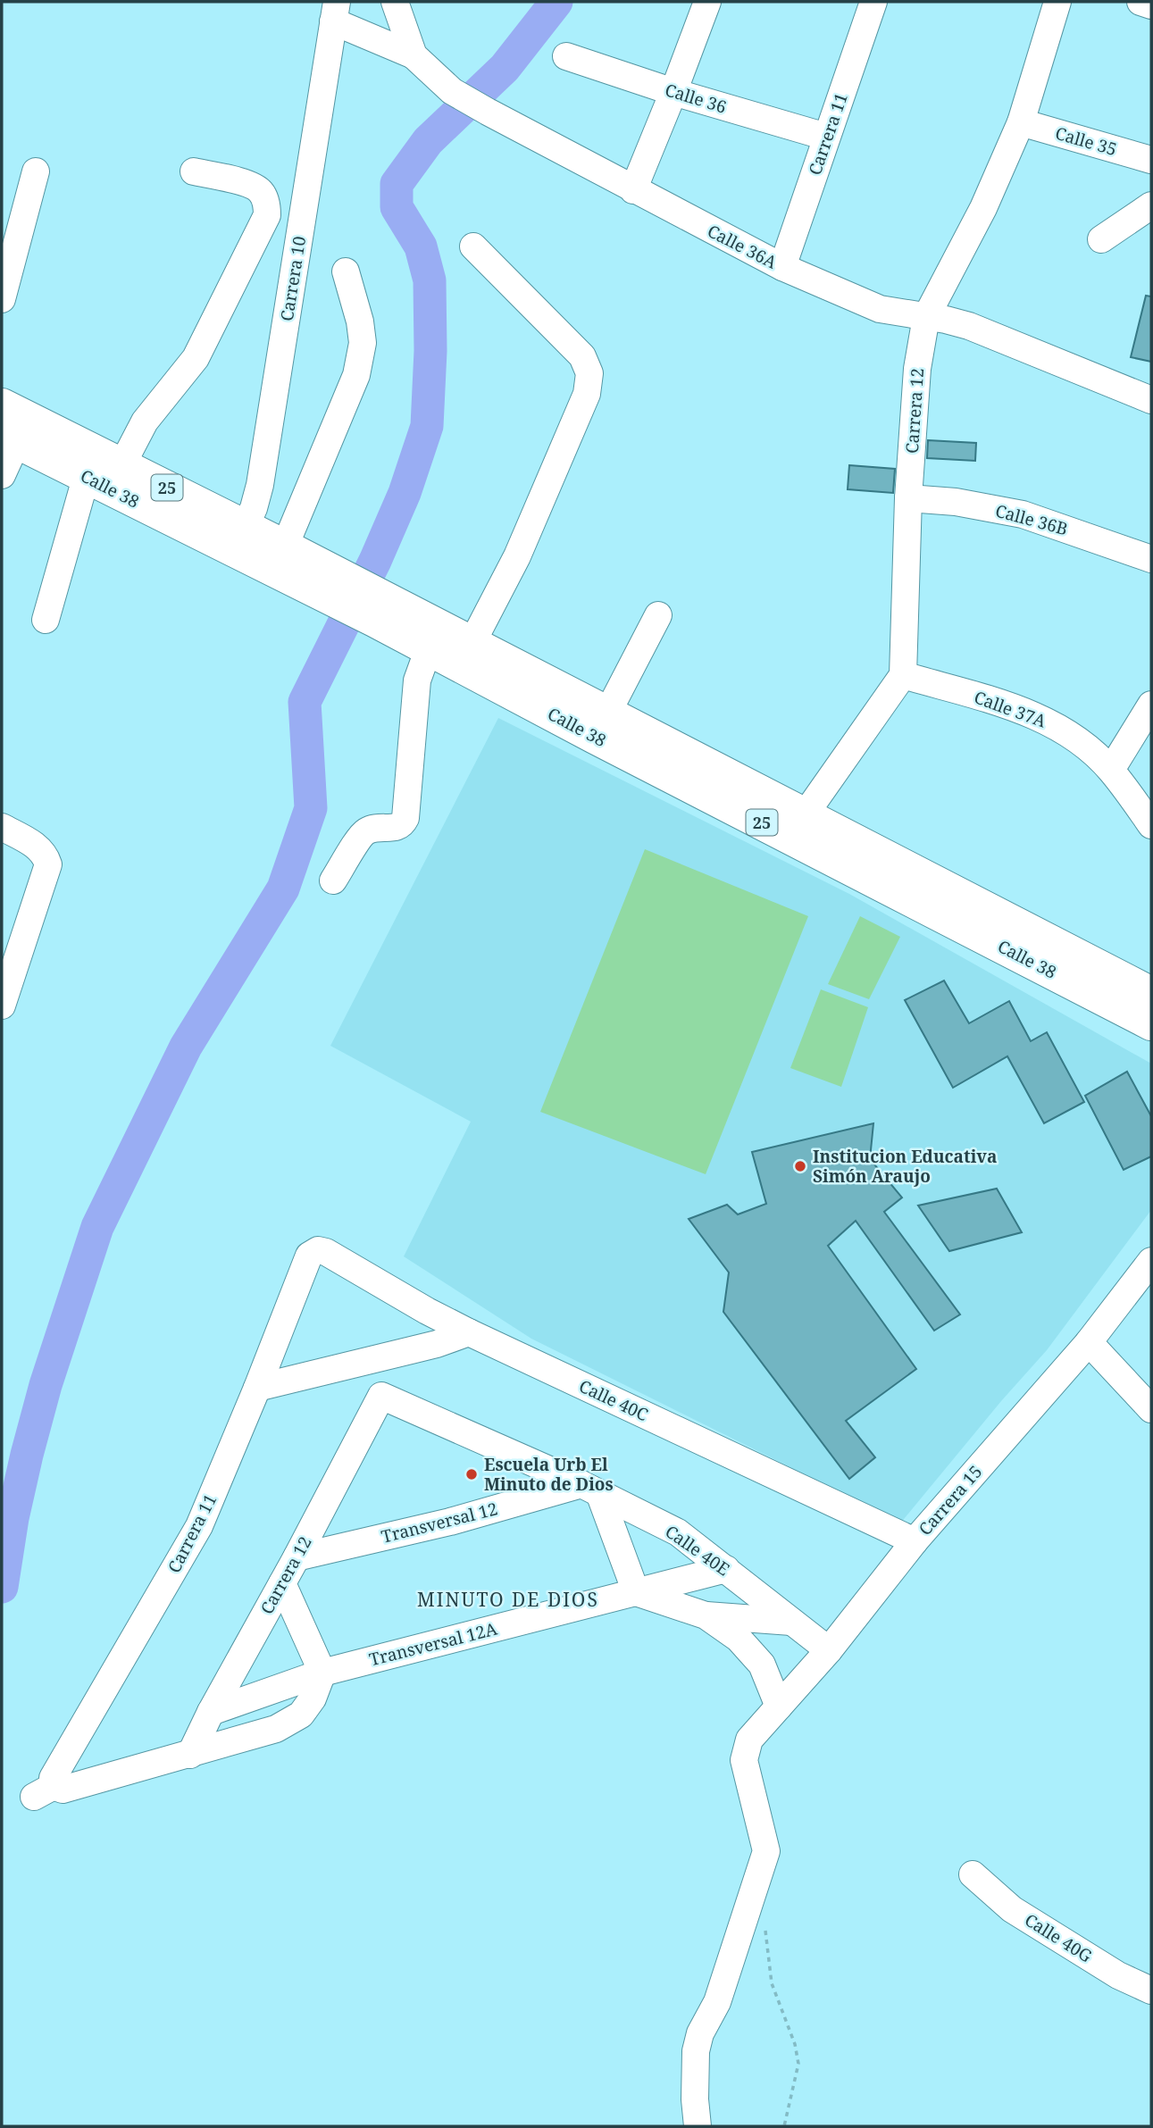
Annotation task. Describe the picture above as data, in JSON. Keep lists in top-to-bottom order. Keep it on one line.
{"streets":{"highway":["25","Calle 38"],"street":["Calle 36","Carrera 11","Calle 35","Calle 36A","Carrera 10","Carrera 12","Calle 36B","Calle 37A","Calle 40C","Carrera 15","Transversal 12","Calle 40E","Transversal 12A","Calle 40G"]},"crossings":[["Calle 36","Carrera 11"],["Carrera 11","Calle 36A"],["Carrera 11","Carrera 12"],["Carrera 11","Calle 40C"],["Calle 35","Carrera 12"],["Calle 36A","Carrera 12"],["Carrera 10","Calle 38"],["Carrera 12","Calle 36B"],["Carrera 12","Calle 37A"],["Carrera 12","Transversal 12"],["Carrera 12","Calle 40E"],["Carrera 12","Transversal 12A"],["Calle 40C","Carrera 15"],["Carrera 15","Calle 40E"],["Transversal 12","Calle 40E"],["Calle 40E","Transversal 12A"]],"districts":["MINUTO DE DIOS"],"places":["Institucion Educativa Simón Araujo","Escuela Urb El Minuto de Dios"]}
